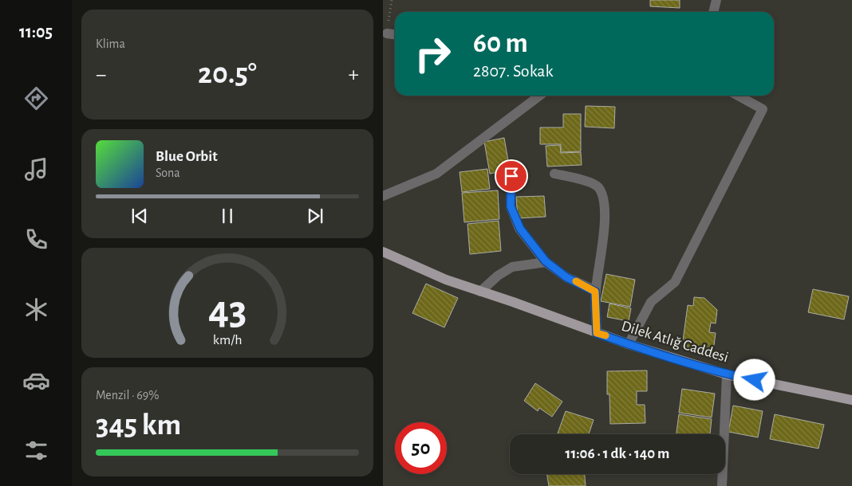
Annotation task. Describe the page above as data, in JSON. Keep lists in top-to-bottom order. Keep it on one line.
{"streets":{"main road":["Dilek Atlığ Caddesi"]},"page":{"tabs":"11:05","tile":["Klima",["Menzil · 69%","345 km"]],"turn":["60 m","2807. Sokak"],"heat":["−","20.5°","+"],"song":["Blue Orbit","Sona"],"limit":"50","trip":"11:06 · 1 dk · 140 m","gauge":["43","km/h"]}}
